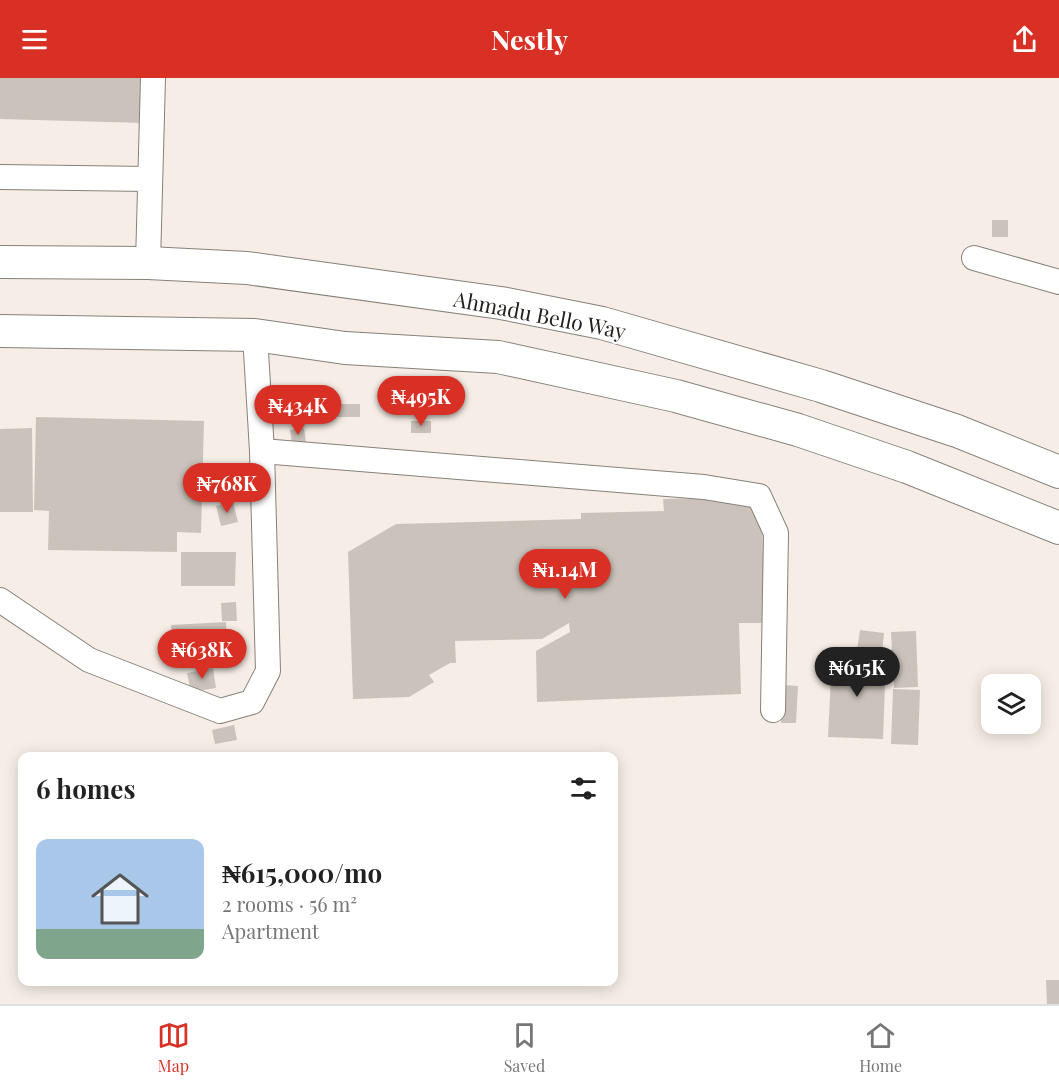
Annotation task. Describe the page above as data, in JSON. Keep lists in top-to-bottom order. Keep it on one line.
{"streets":{"main road":["Ahmadu Bello Way"]},"page":{"header":"Nestly","price":["₦495K","₦434K","₦768K","₦1.14M","₦638K","₦615K"],"heading":"6 homes","list":[{"name":"₦615,000/mo","note":"2 rooms · 56 m² · Apartment"}],"tabs":["Map","Saved","Home"]}}
